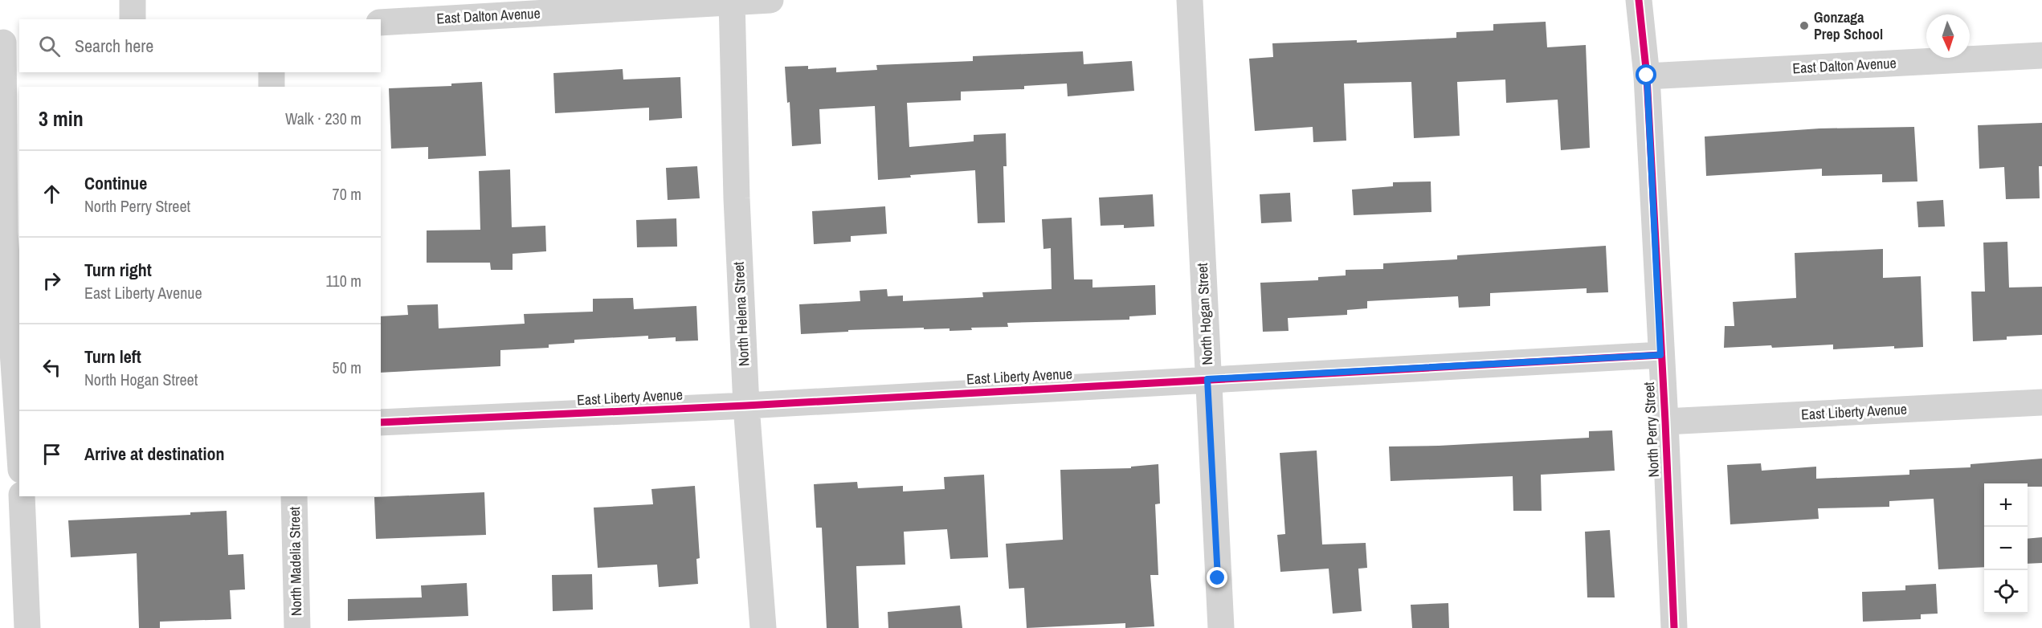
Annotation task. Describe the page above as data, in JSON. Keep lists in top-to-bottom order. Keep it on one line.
{"streets":{"street":["East Dalton Avenue","North Helena Street","North Hogan Street","East Liberty Avenue","North Perry Street","North Madelia Street"]},"crossings":[["East Dalton Avenue","North Helena Street"],["East Dalton Avenue","North Perry Street"],["North Helena Street","East Liberty Avenue"],["North Hogan Street","East Liberty Avenue"],["East Liberty Avenue","North Perry Street"]],"places":["Gonzaga Prep School"],"north":"bottom","page":{"search":"Search here","heading":["3 min","Walk · 230 m"],"list":[["Continue","North Perry Street","70 m"],["Turn right","East Liberty Avenue","110 m"],["Turn left","North Hogan Street","50 m"],"Arrive at destination"],"map_buttons":["+","−"]}}
